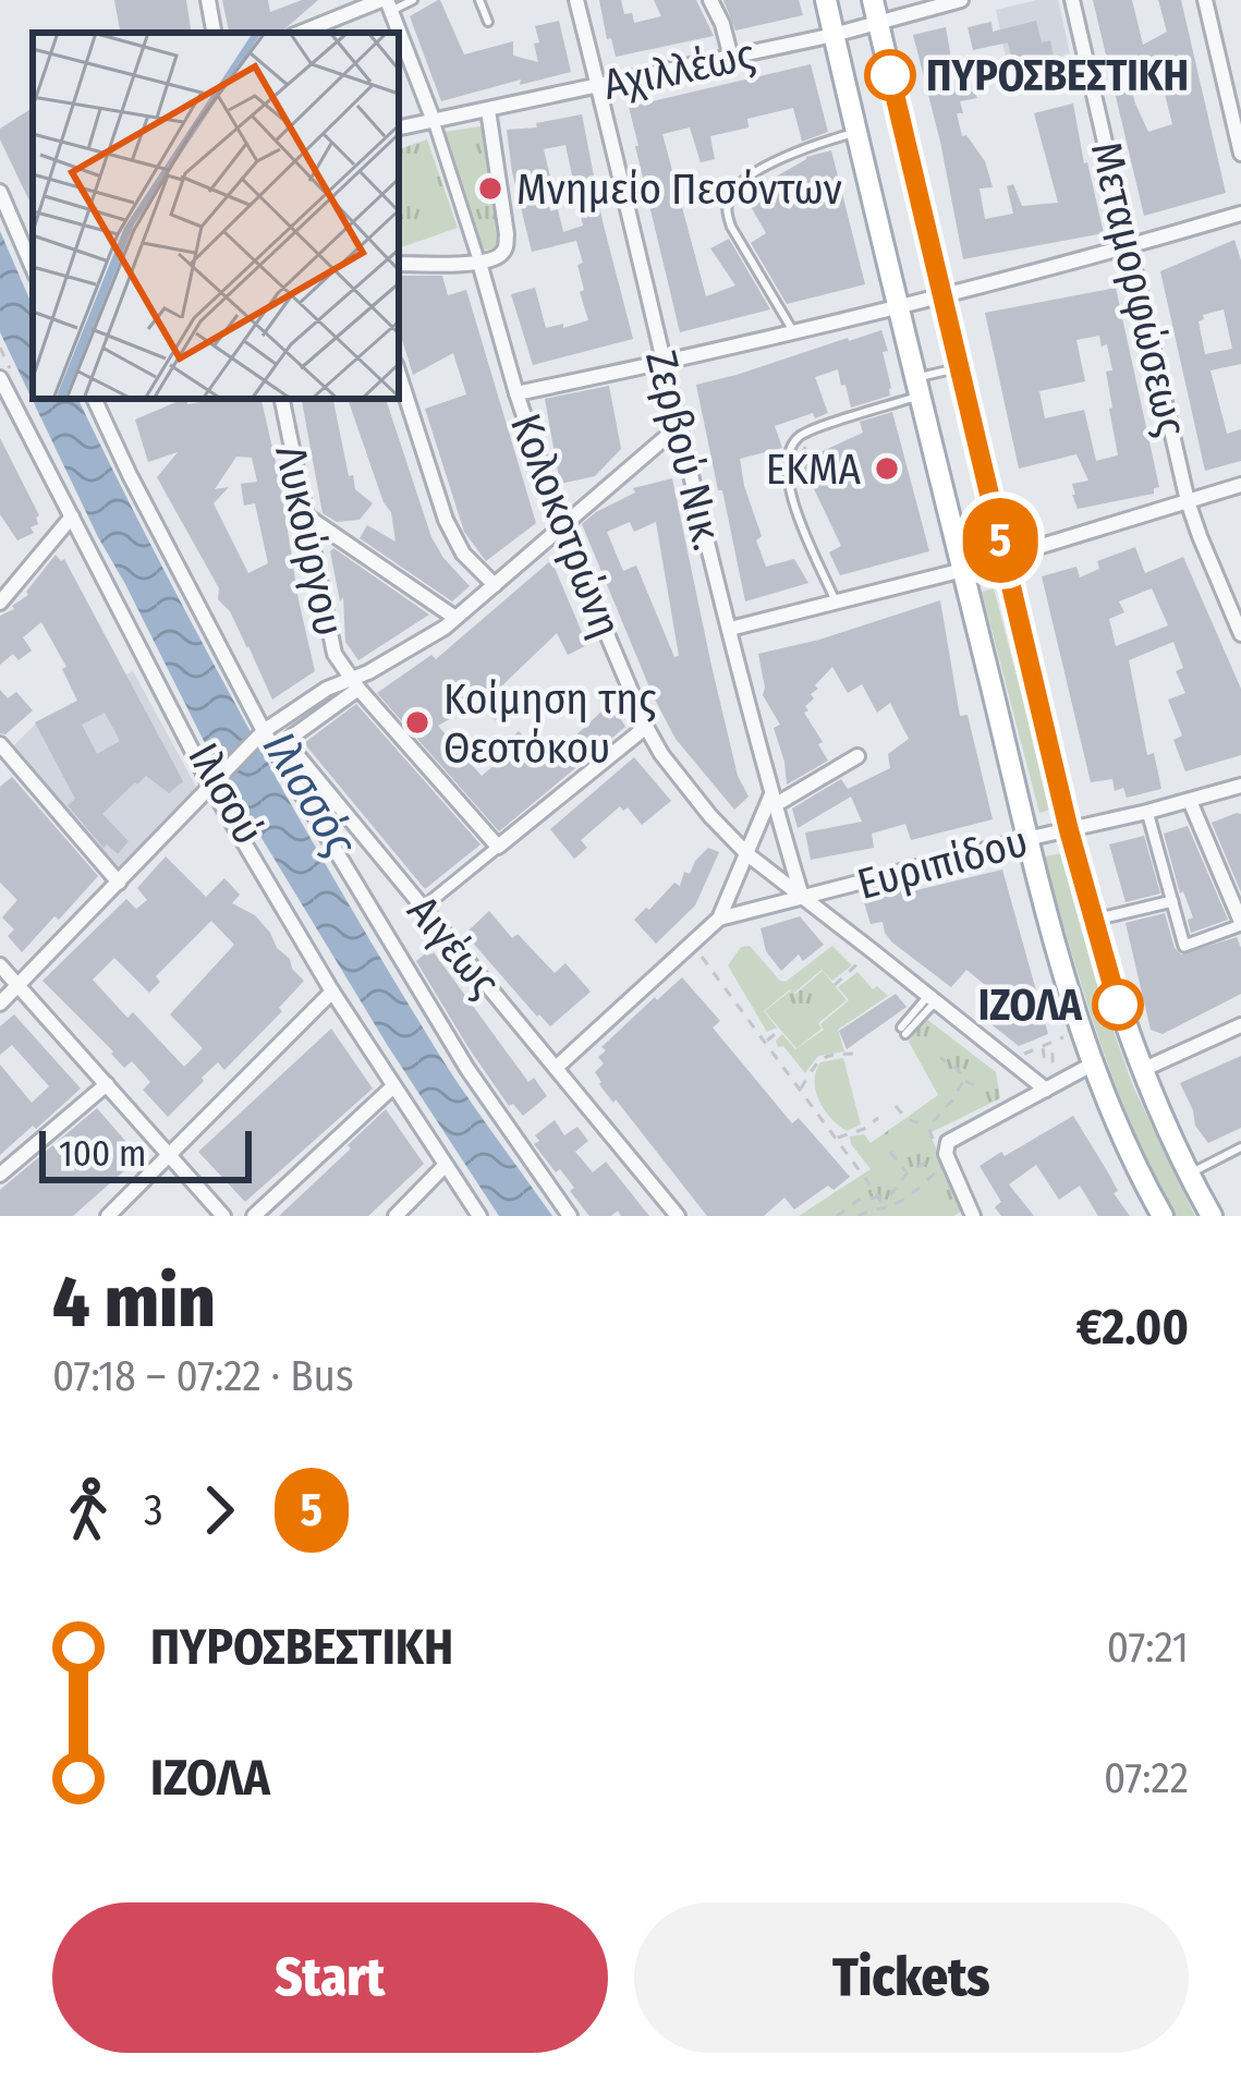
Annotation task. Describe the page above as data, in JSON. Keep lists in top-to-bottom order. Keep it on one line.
{"streets":{"street":["Αχιλλέως","Μεταμορφώσεως","Ζερβού Νικ.","Κολοκοτρώνη","Λυκούργου","Ιλισού","Ευριπίδου","Αιγέως"]},"crossings":[["Αχιλλέως","Ζερβού Νικ."],["Ζερβού Νικ.","Κολοκοτρώνη"],["Ζερβού Νικ.","Ευριπίδου"],["Κολοκοτρώνη","Ευριπίδου"],["Λυκούργου","Αιγέως"],["Ευριπίδου","Αιγέως"]],"water":["Ιλισσός"],"places":["ΠΥΡΟΣΒΕΣΤΙΚΗ","Μνημείο Πεσόντων","ΕΚΜΑ","Κοίμηση της Θεοτόκου","ΙΖΟΛΑ"],"lines":["bus line 5"],"scale_bar":"100 m","page":{"on_map":"5","scale":"100 m","heading":["4 min","07:18 – 07:22 · Bus","€2.00"],"legs":["3","5"],"list":[{"name":"ΠΥΡΟΣΒΕΣΤΙΚΗ","value":"07:21"},{"name":"ΙΖΟΛΑ","value":"07:22"}],"buttons":["Start","Tickets"]}}
